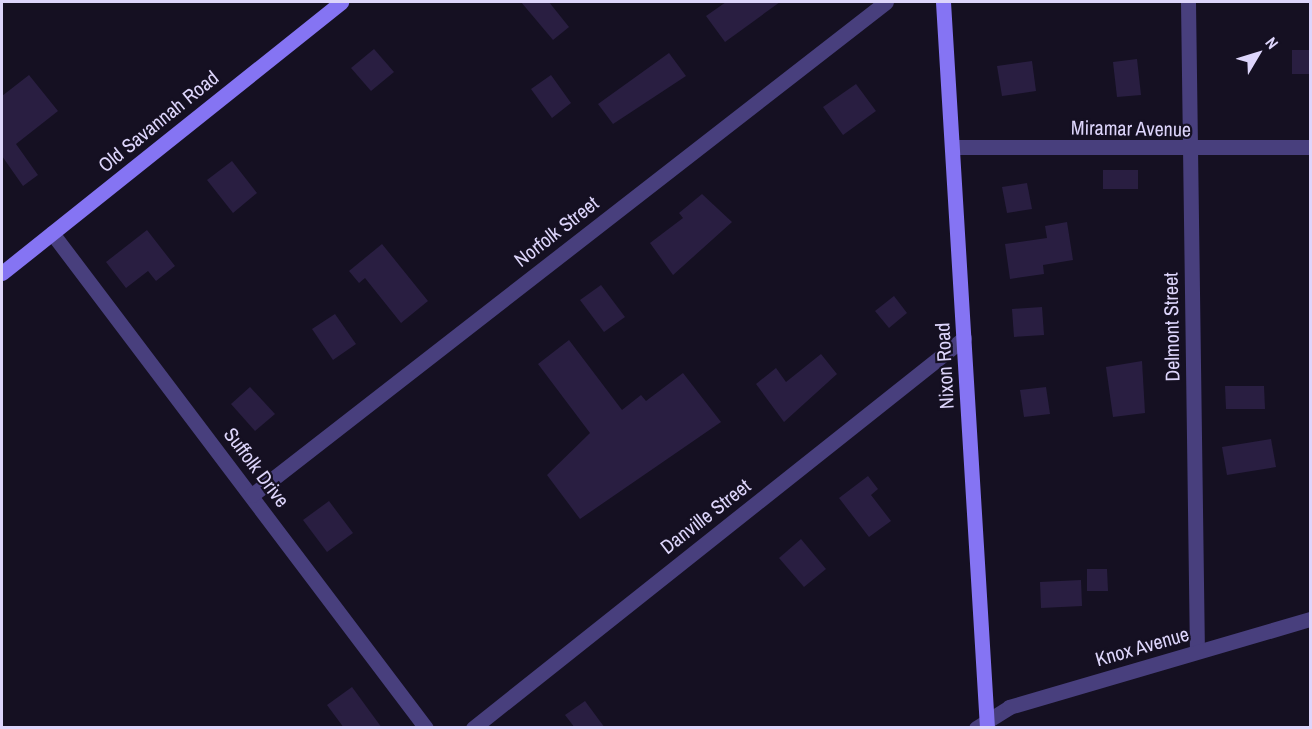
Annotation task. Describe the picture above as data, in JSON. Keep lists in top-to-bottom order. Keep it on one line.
{"streets":{"street":["Old Savannah Road","Miramar Avenue","Norfolk Street","Delmont Street","Nixon Road","Suffolk Drive","Danville Street","Knox Avenue"]},"crossings":[["Old Savannah Road","Suffolk Drive"],["Miramar Avenue","Delmont Street"],["Miramar Avenue","Nixon Road"],["Norfolk Street","Suffolk Drive"],["Delmont Street","Knox Avenue"],["Nixon Road","Danville Street"],["Nixon Road","Knox Avenue"]],"north":"top right"}
